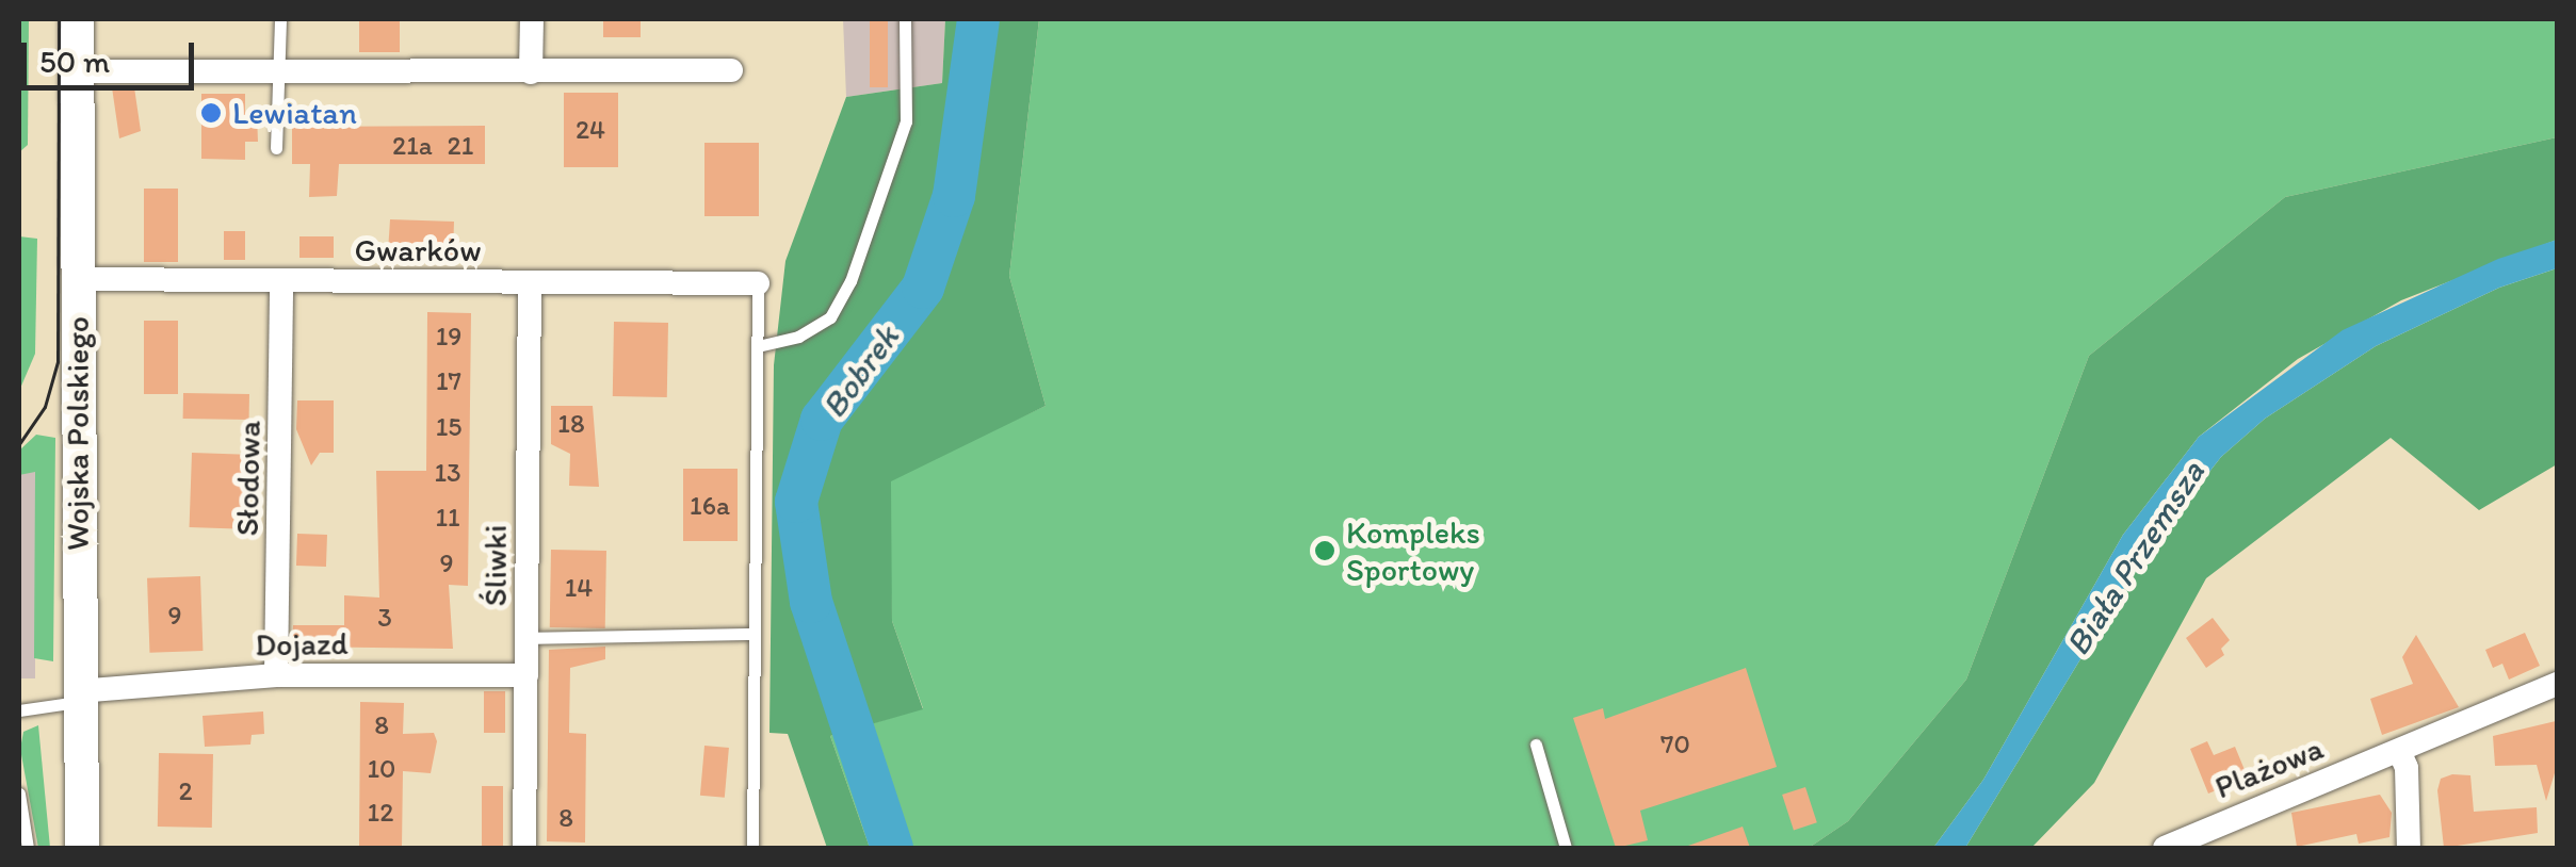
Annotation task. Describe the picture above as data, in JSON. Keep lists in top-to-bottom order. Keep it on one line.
{"streets":{"main road":["Wojska Polskiego"],"street":["Gwarków","Słodowa","Śliwki","Dojazd","Plażowa"]},"crossings":[["Gwarków","Wojska Polskiego"],["Gwarków","Słodowa"],["Gwarków","Śliwki"],["Wojska Polskiego","Dojazd"],["Słodowa","Dojazd"],["Śliwki","Dojazd"]],"water":["Bobrek","Biała Przemsza"],"places":["Lewiatan","Kompleks Sportowy"],"house_numbers":["24","21a","21","19","17","18","15","13","16a","11","9","14","9","3","8","70","10","2","12","8"],"scale_bar":"50 m"}
